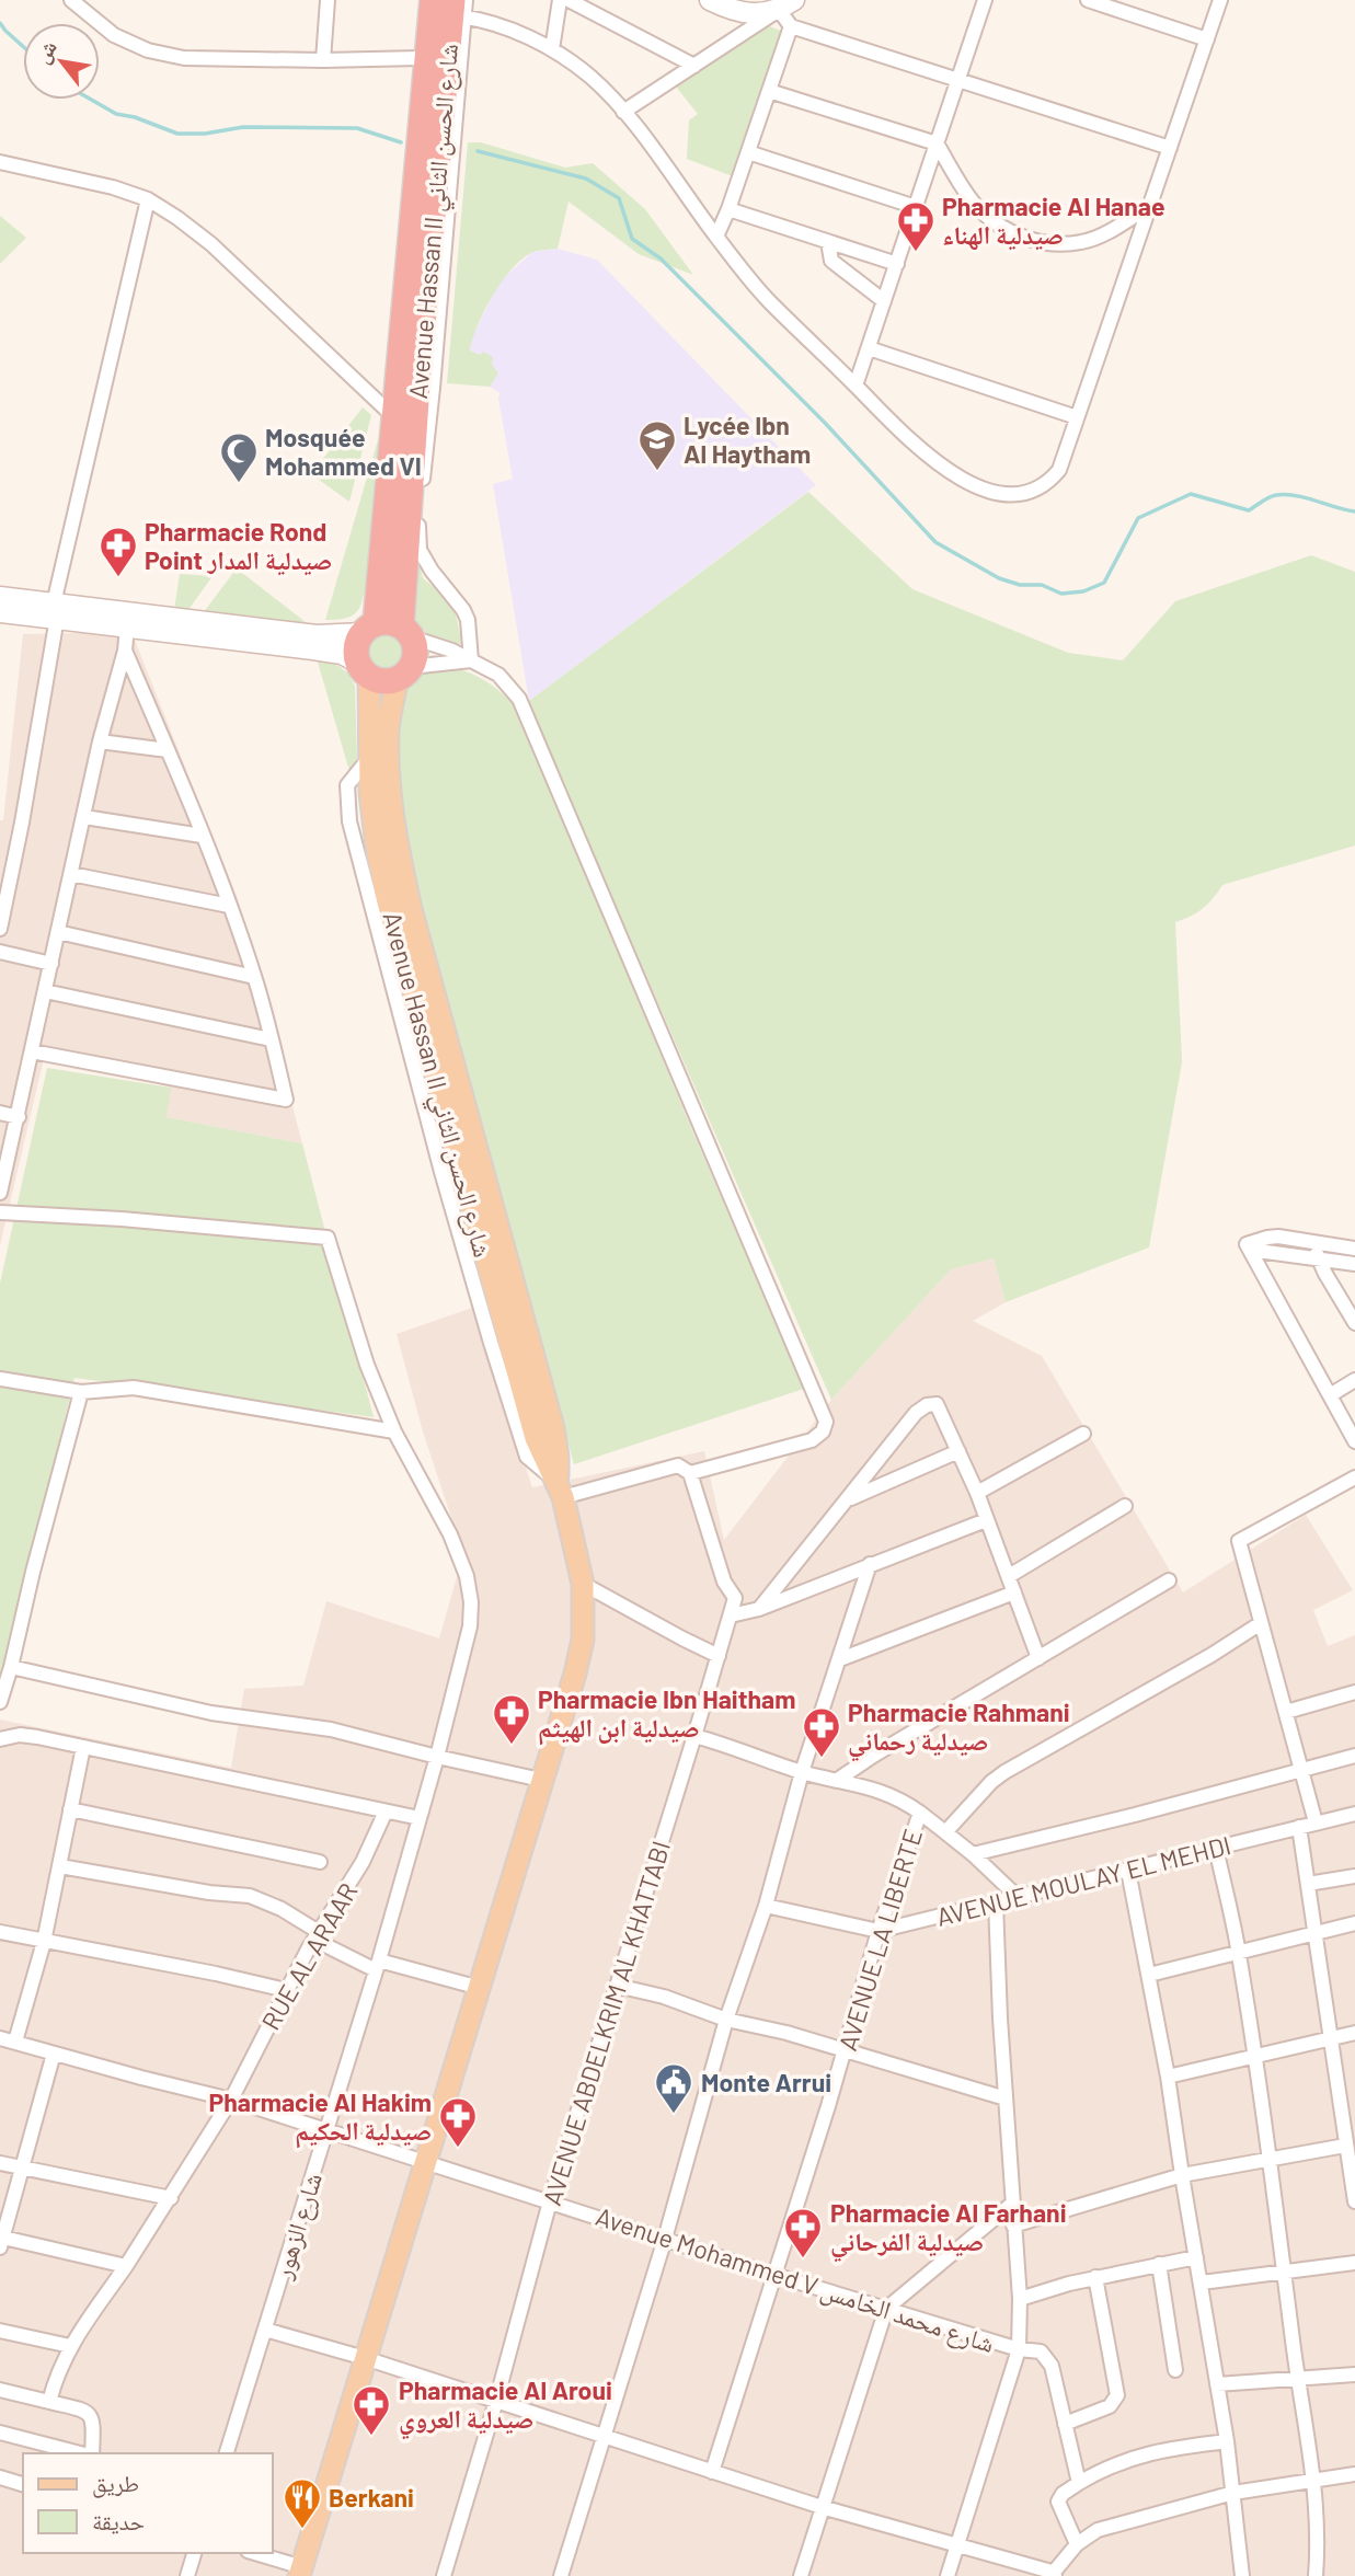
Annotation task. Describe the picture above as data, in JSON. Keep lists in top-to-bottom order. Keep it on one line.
{"streets":{"highway":["Avenue Hassan II شارع الحسن الثاني"],"street":["AVENUE MOULAY EL MEHDI","AVENUE LA LIBERTE","RUE AL ARAAR","AVENUE ABDELKRIM AL KHATTABI","شارع الزهور","Avenue Mohammed V شارع محمد الخامس"]},"crossings":[["Avenue Hassan II شارع الحسن الثاني","Avenue Mohammed V شارع محمد الخامس"],["AVENUE MOULAY EL MEHDI","AVENUE LA LIBERTE"],["AVENUE LA LIBERTE","AVENUE ABDELKRIM AL KHATTABI"],["AVENUE LA LIBERTE","Avenue Mohammed V شارع محمد الخامس"],["RUE AL ARAAR","Avenue Mohammed V شارع محمد الخامس"],["AVENUE ABDELKRIM AL KHATTABI","Avenue Mohammed V شارع محمد الخامس"],["شارع الزهور","Avenue Mohammed V شارع محمد الخامس"]],"places":{"pharmacy":["Pharmacie Al Hanae صيدلية الهناء","Pharmacie Rond Point صيدلية المدار","Pharmacie Ibn Haitham صيدلية ابن الهيثم","Pharmacie Rahmani صيدلية رحماني","Pharmacie Al Hakim صيدلية الحكيم","Pharmacie Al Farhani صيدلية الفرحاني","Pharmacie Al Aroui صيدلية العروي"],"school or university":["Lycée Ibn Al Haytham"],"mosque":["Mosquée Mohammed VI"],"public building":["Monte Arrui"],"restaurant":["Berkani"]},"legend":["طريق","حديقة"],"north":"top left"}
